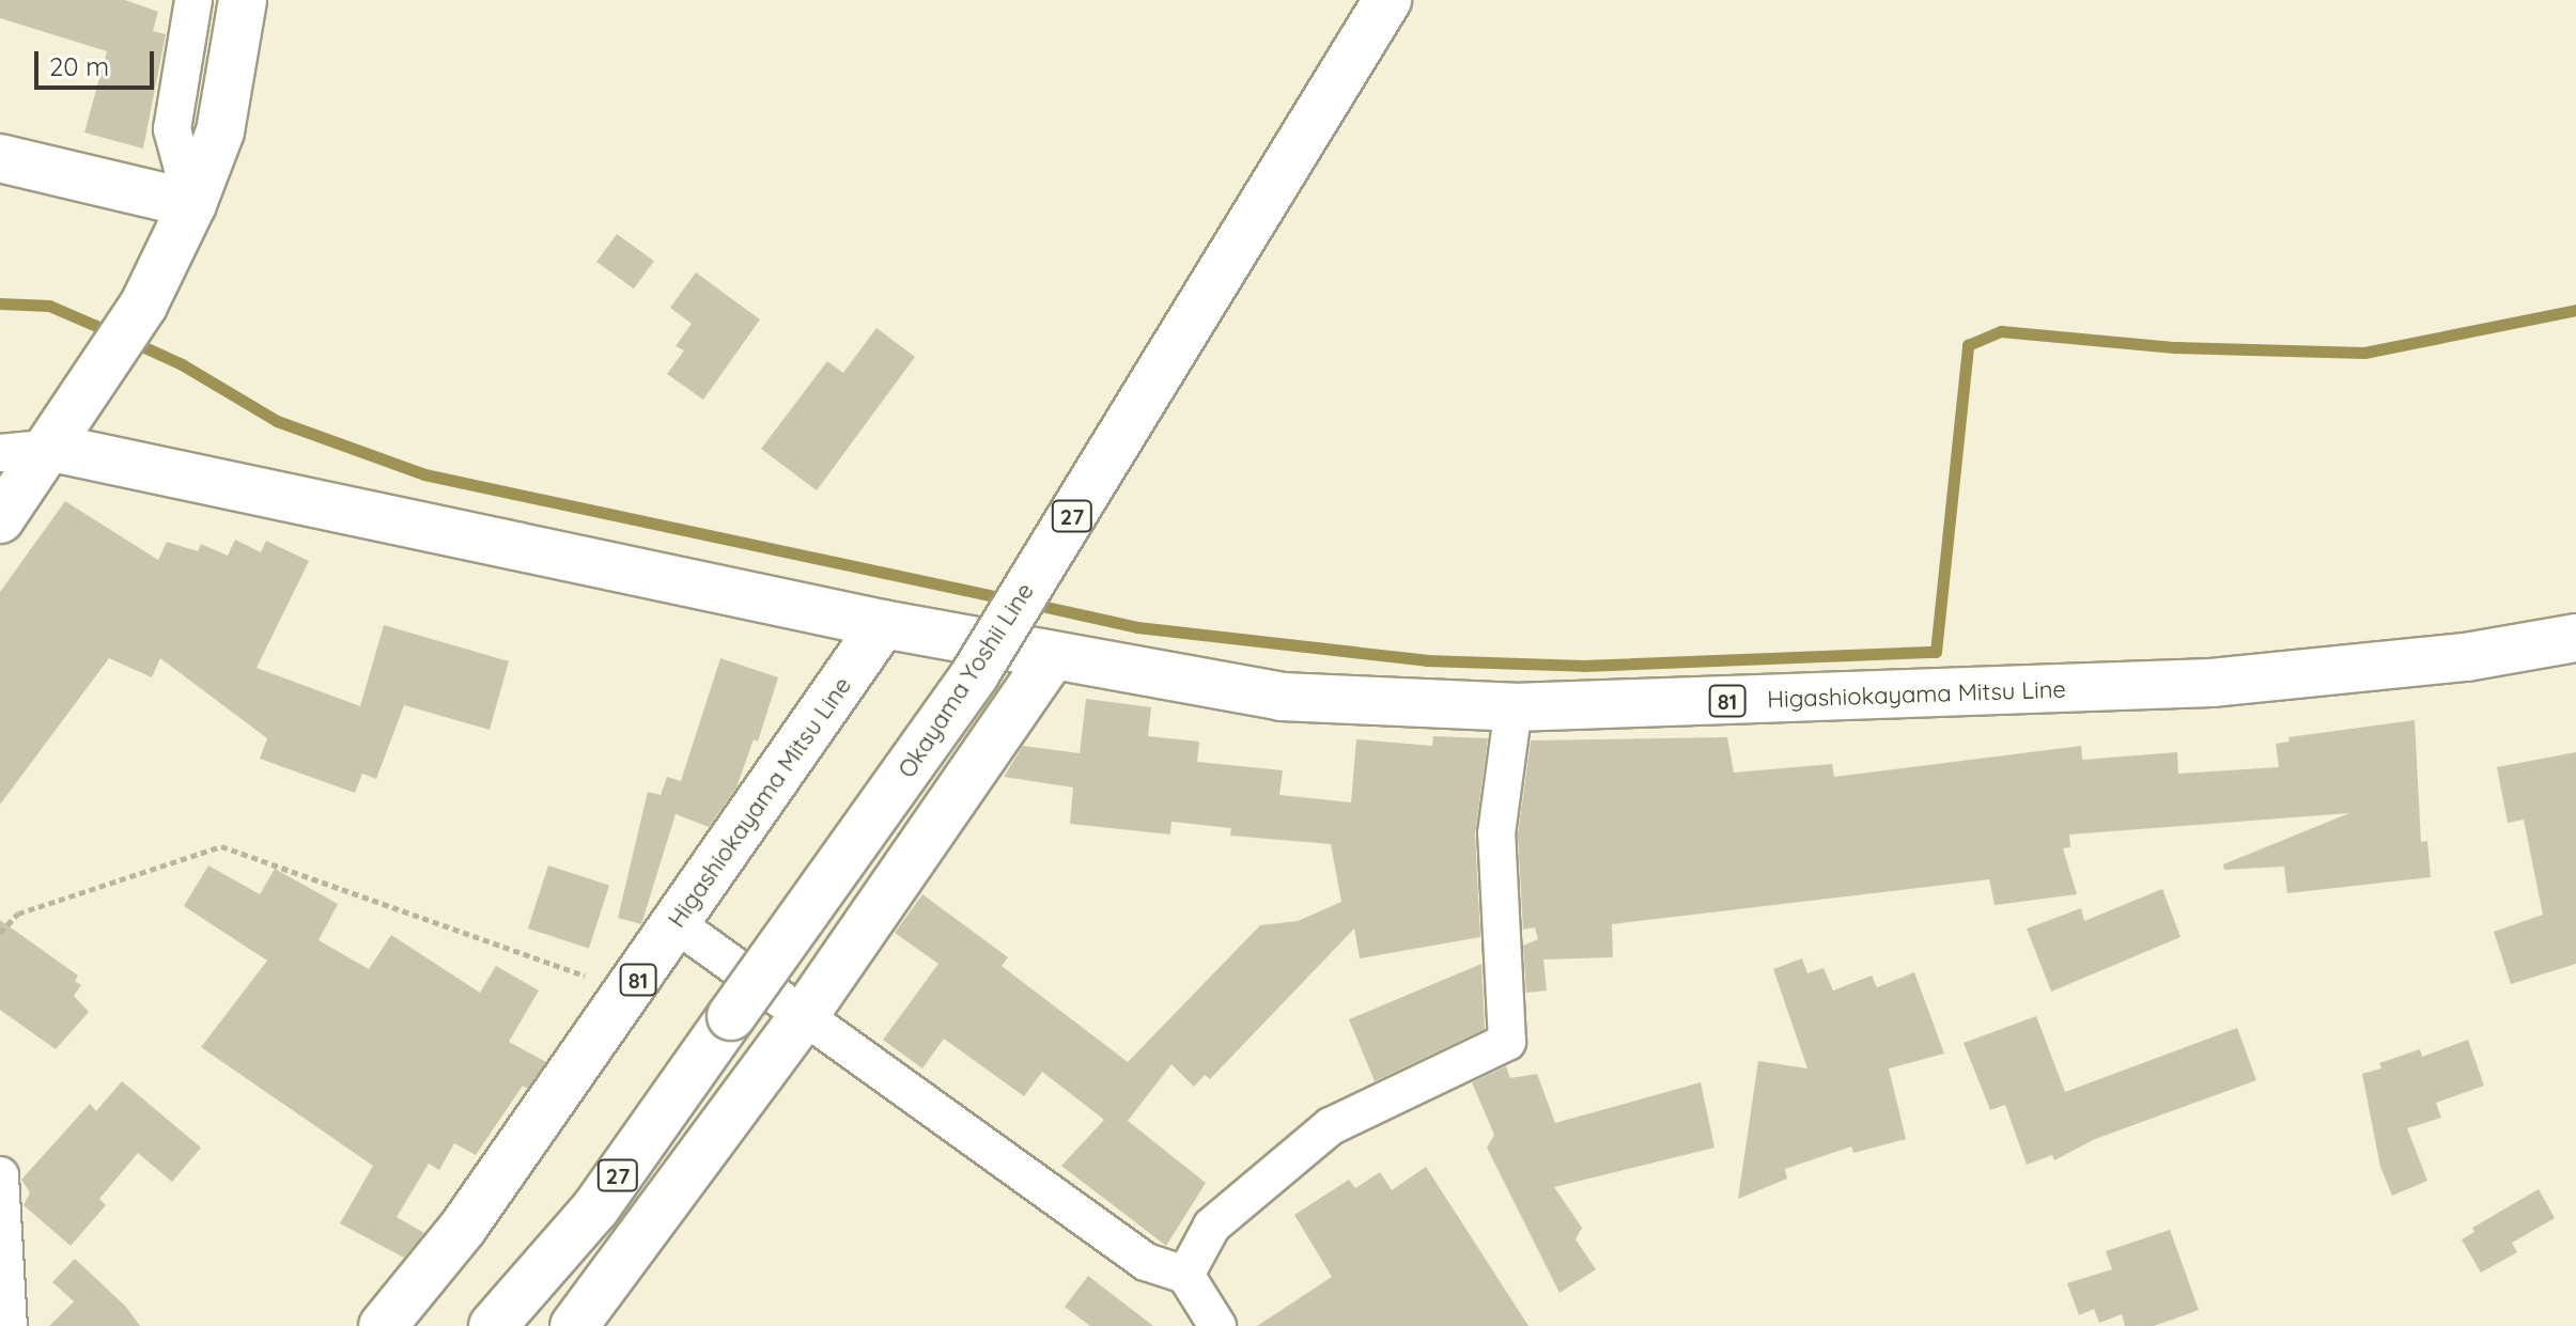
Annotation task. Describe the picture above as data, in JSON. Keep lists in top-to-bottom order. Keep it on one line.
{"streets":{"main road":["27","Okayama Yoshii Line","Higashiokayama Mitsu Line","81"]},"scale_bar":"20 m"}
